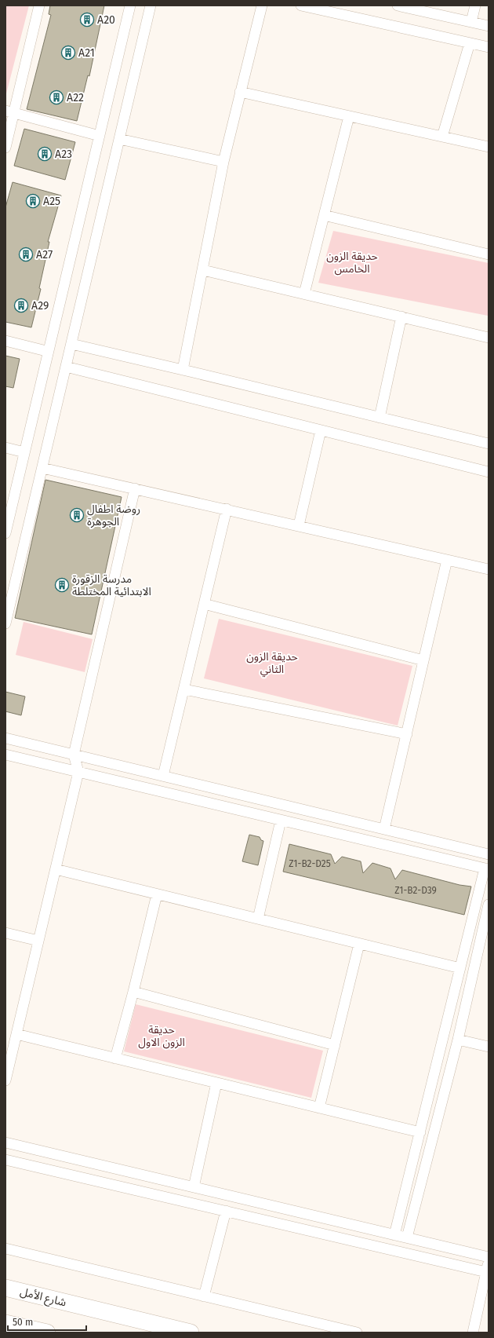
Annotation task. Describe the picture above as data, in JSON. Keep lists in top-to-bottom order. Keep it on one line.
{"streets":{"main road":["شارع الأمل"]},"parks":["حديقة الزون الخامس","حديقة الزون الثاني","حديقة الزون الاول"],"places":{"building":["A20","A21","A22","A23","A25","A27","A29","روضة اطفال الجوهرة","مدرسة الزقورة الابتدائية المختلطة"]},"house_numbers":["Z1-B2-D25","Z1-B2-D39"],"scale_bar":"50 m"}
